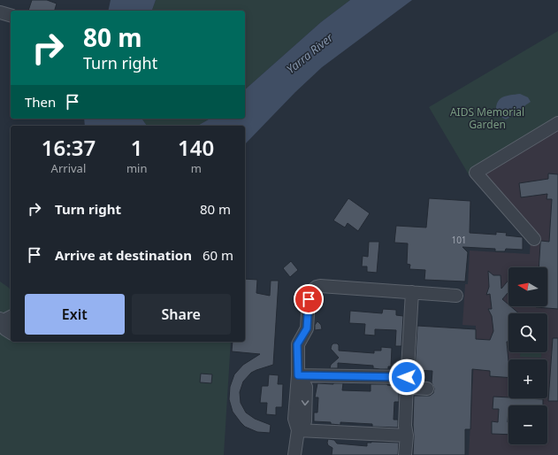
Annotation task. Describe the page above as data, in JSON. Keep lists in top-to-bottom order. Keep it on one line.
{"water":["Yarra River"],"parks":["AIDS Memorial Garden"],"house_numbers":["101"],"north":"left","page":{"turn":["80 m","Turn right"],"then":"Then","eta":["16:37","Arrival","1","min","140","m"],"list":[{"name":"Turn right","value":"80 m"},{"name":"Arrive at destination","value":"60 m"}],"map_buttons":["+","−"],"buttons":["Exit","Share"]}}
